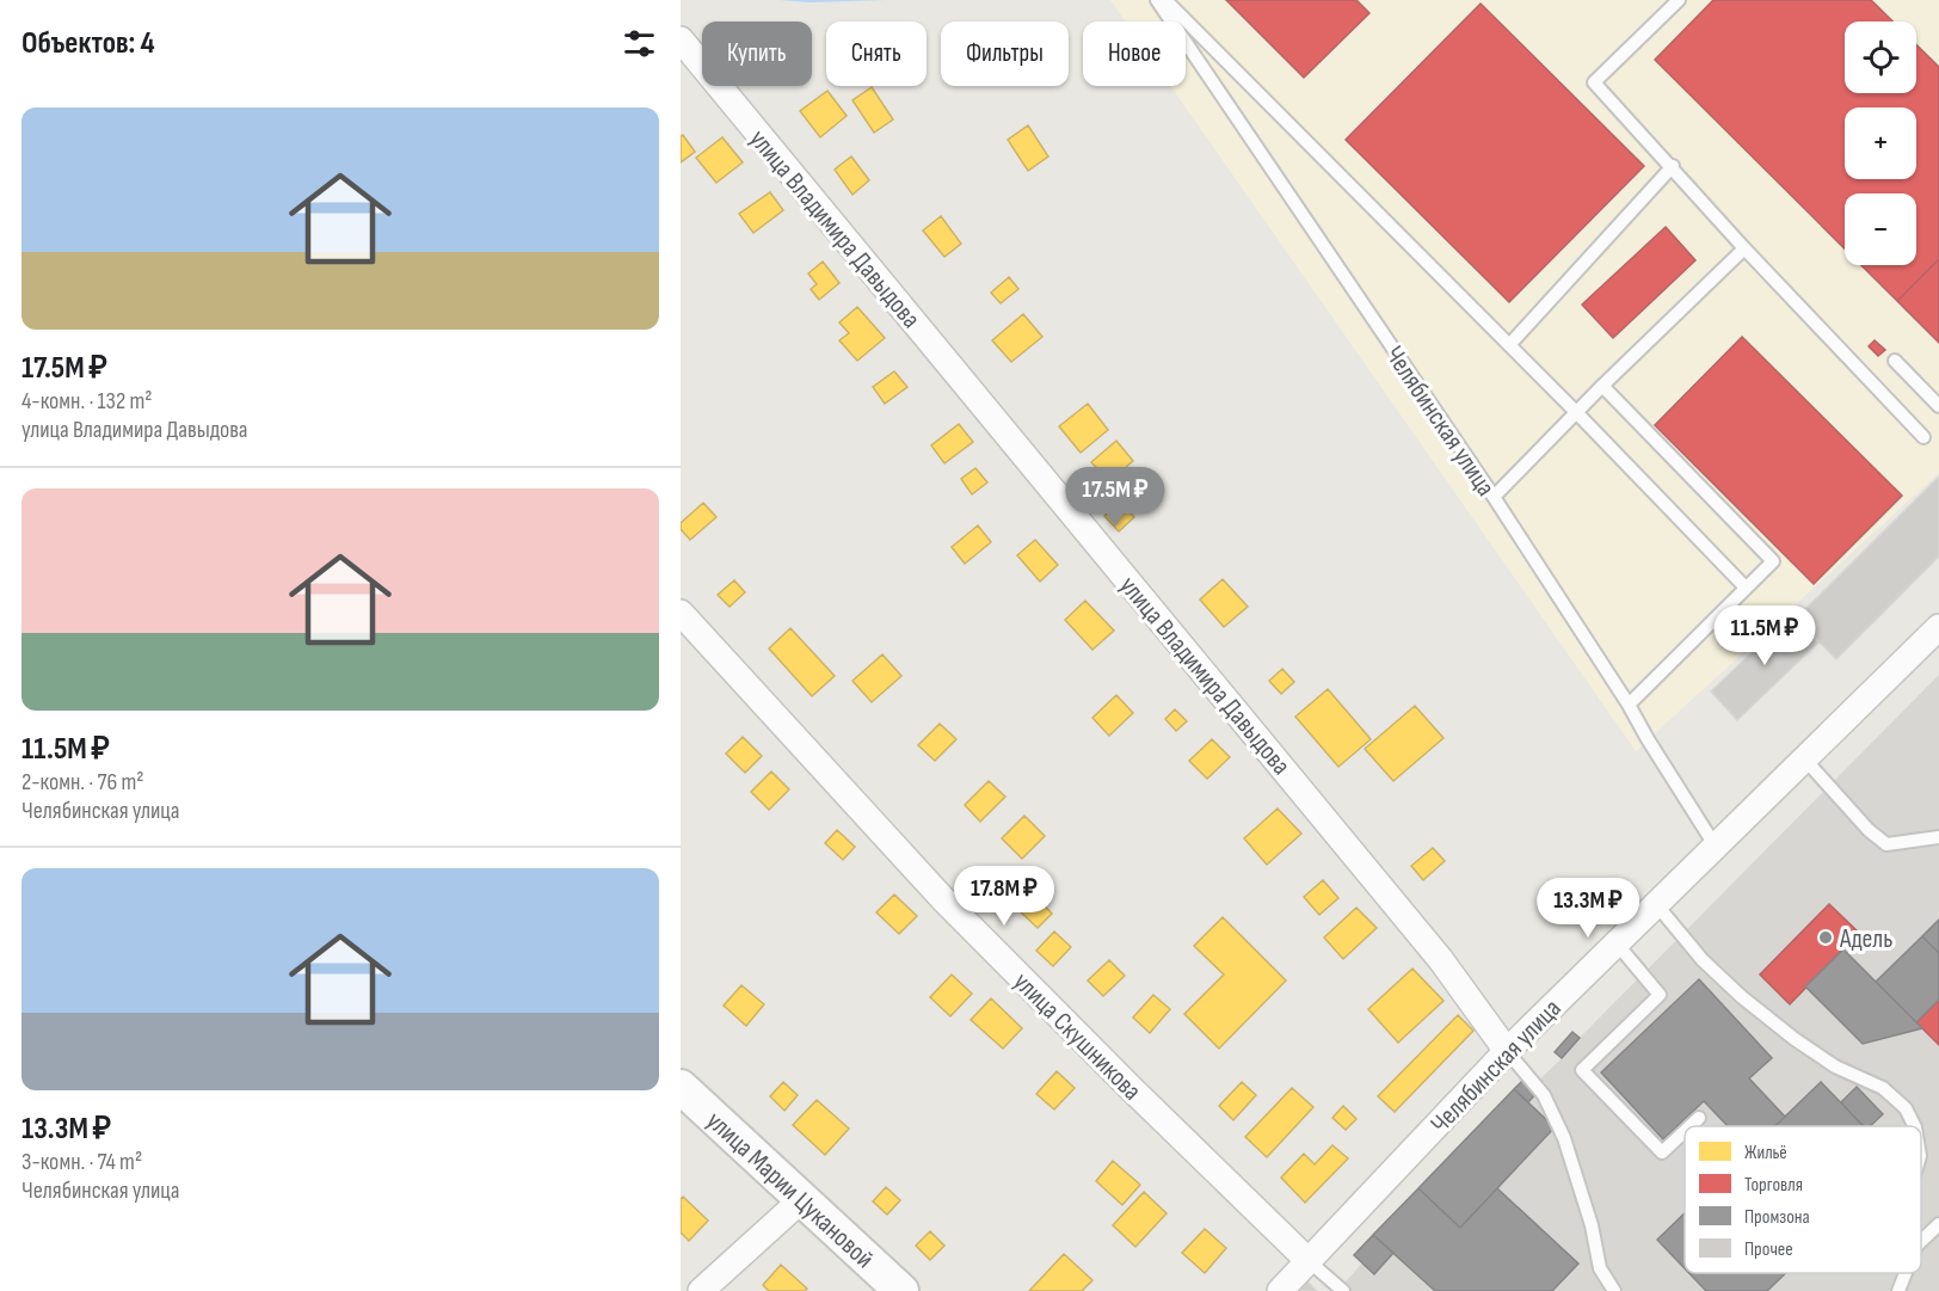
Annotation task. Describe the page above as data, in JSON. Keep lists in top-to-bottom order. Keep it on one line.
{"streets":{"street":["улица Владимира Давыдова","Челябинская улица","улица Скушникова","улица Марии Цукановой"]},"crossings":[["улица Владимира Давыдова","Челябинская улица"],["Челябинская улица","улица Скушникова"]],"places":["Адель"],"legend":["Жильё","Торговля","Промзона","Прочее"],"page":{"heading":"Объектов: 4","map_buttons":["+","−"],"chip":["Купить","Снять","Фильтры","Новое"],"list":[{"name":"17.5M ₽","note":"4-комн. · 132 m² · улица Владимира Давыдова"},{"name":"11.5M ₽","note":"2-комн. · 76 m² · Челябинская улица"},{"name":"13.3M ₽","note":"3-комн. · 74 m² · Челябинская улица"}],"price":["17.5M ₽","11.5M ₽","17.8M ₽","13.3M ₽"]}}
